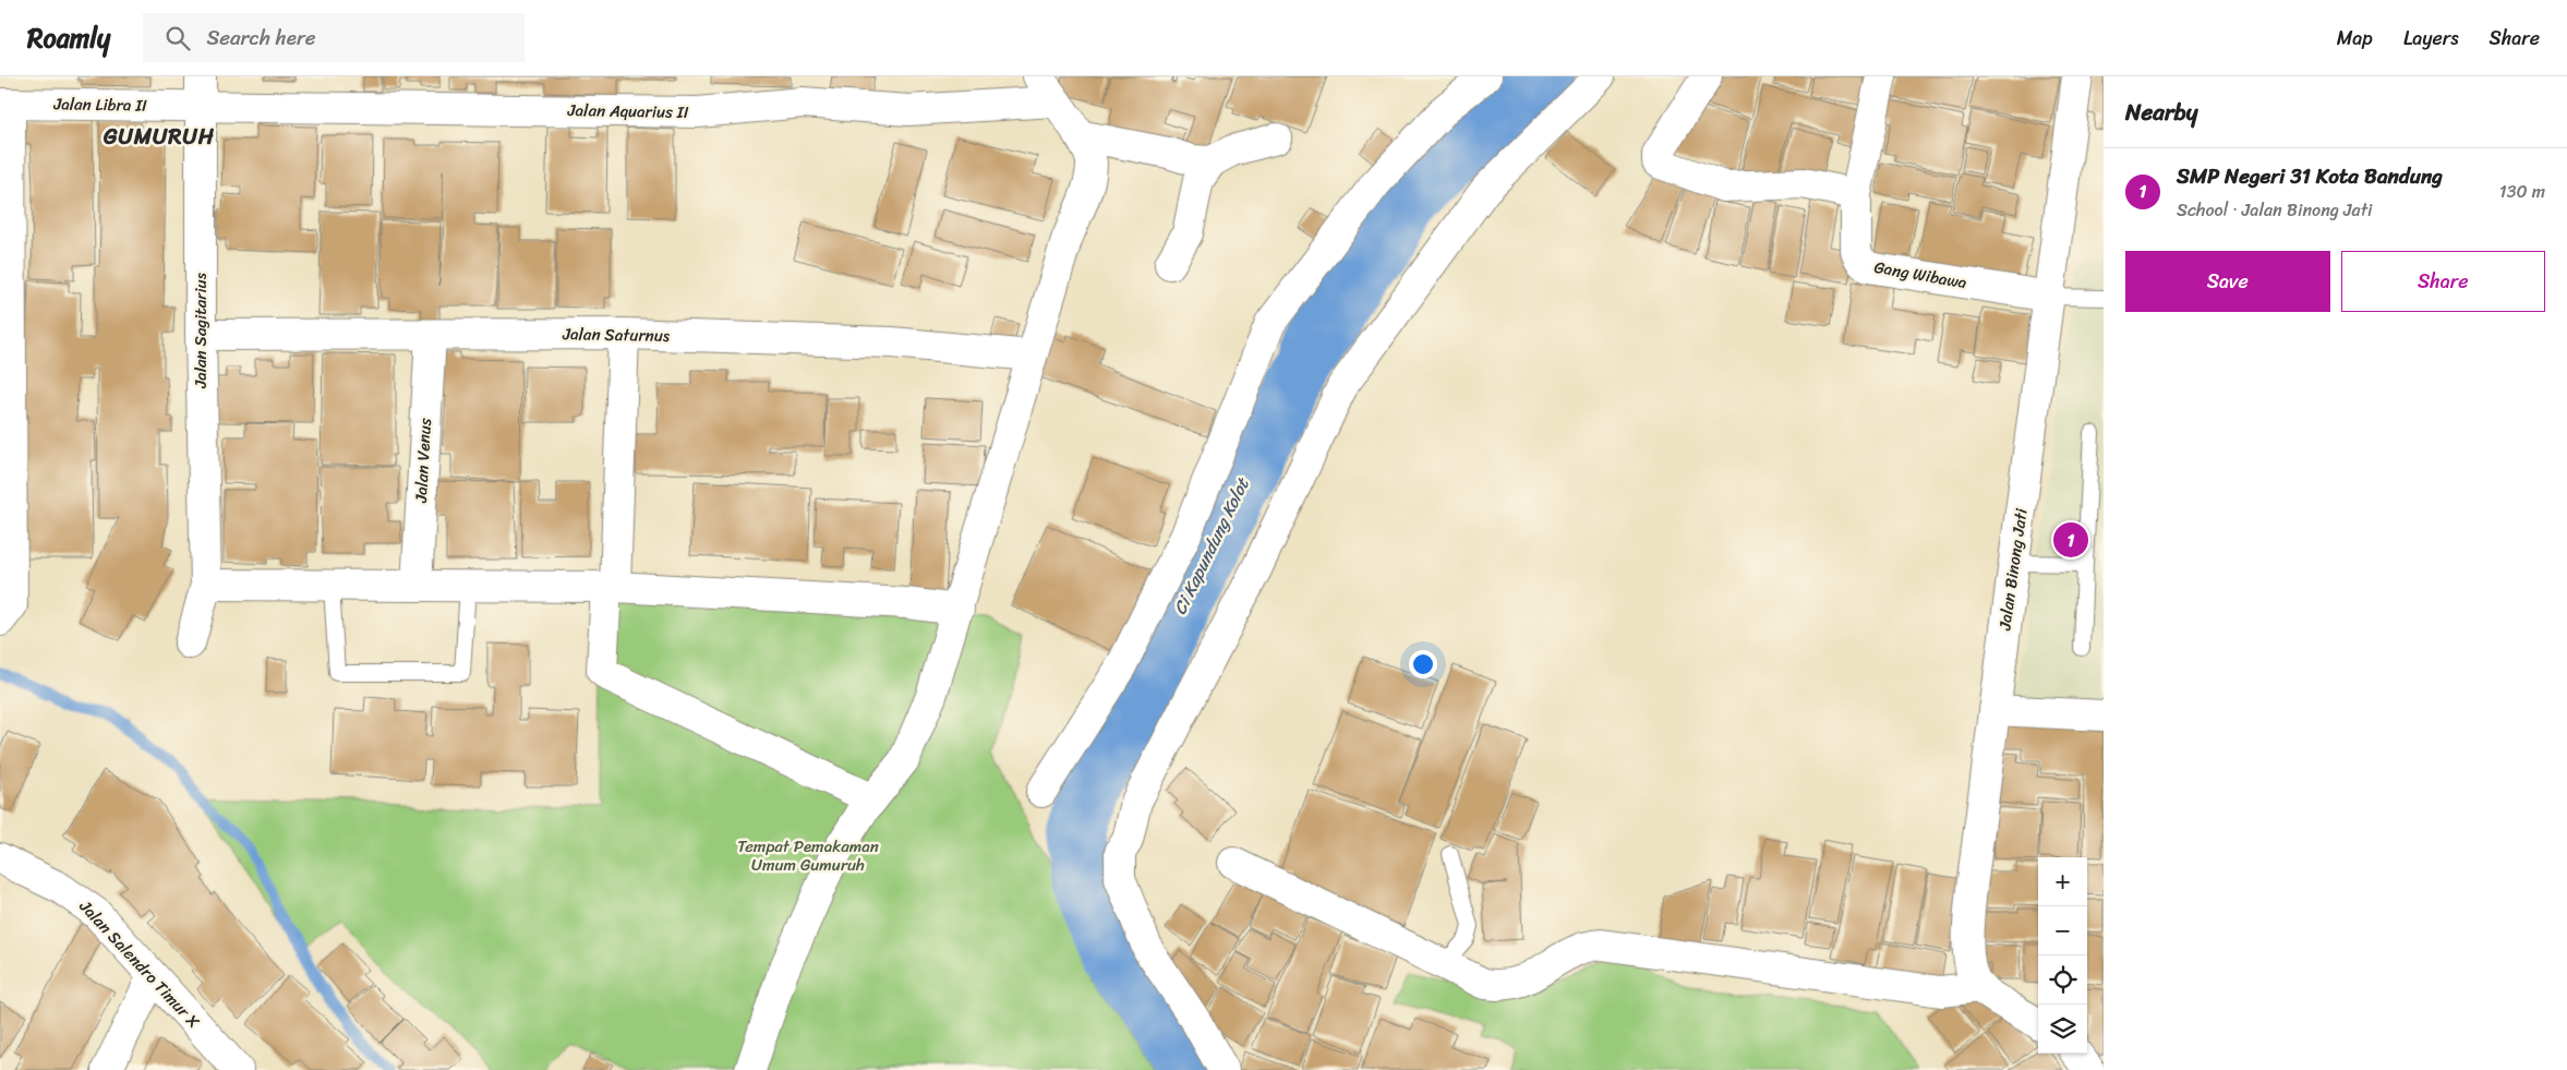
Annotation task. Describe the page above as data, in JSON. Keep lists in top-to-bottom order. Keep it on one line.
{"streets":{"street":["Jalan Libra II","Jalan Aquarius II","Gang Wibawa","Jalan Sagitarius","Jalan Saturnus","Jalan Venus","Jalan Binong Jati","Jalan Salendro Timur X"]},"crossings":[["Jalan Libra II","Jalan Aquarius II"],["Jalan Libra II","Jalan Sagitarius"],["Jalan Aquarius II","Jalan Sagitarius"],["Gang Wibawa","Jalan Binong Jati"],["Jalan Sagitarius","Jalan Saturnus"],["Jalan Saturnus","Jalan Venus"]],"districts":["GUMURUH"],"water":["Ci Kapundung Kolot"],"parks":["Tempat Pemakaman Umum Gumuruh"],"page":{"header":"Roamly","search":"Search here","nav":["Map","Layers","Share"],"heading":"Nearby","list":[{"mark":"1","name":"SMP Negeri 31 Kota Bandung","note":"School · Jalan Binong Jati","value":"130 m"}],"buttons":["Save","Share"],"pins":"1","map_buttons":["+","−"]}}
